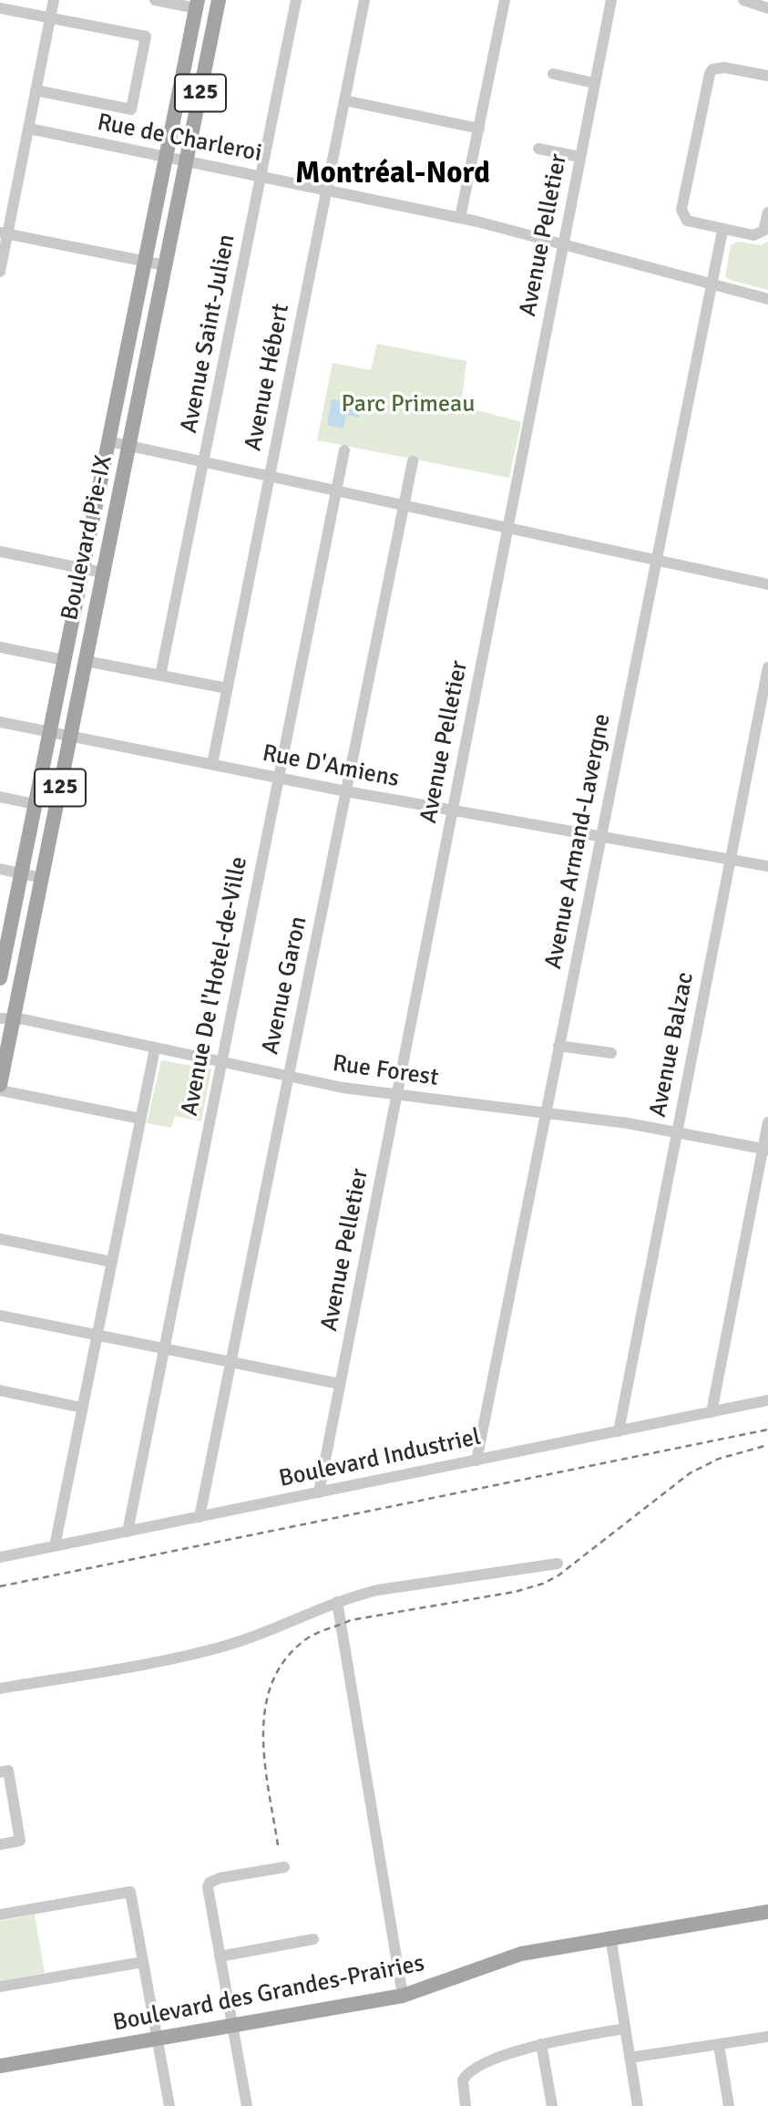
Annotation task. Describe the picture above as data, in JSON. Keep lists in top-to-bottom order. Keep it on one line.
{"streets":{"main road":["125","Boulevard Pie-IX","Boulevard des Grandes-Prairies"],"street":["Rue de Charleroi","Avenue Pelletier","Avenue Saint-Julien","Avenue Hébert","Rue D'Amiens","Avenue Armand-Lavergne","Avenue Garon","Avenue De l'Hotel-de-Ville","Avenue Balzac","Rue Forest","Boulevard Industriel"]},"crossings":[["Rue de Charleroi","Avenue Pelletier"],["Rue de Charleroi","Avenue Saint-Julien"],["Rue de Charleroi","Avenue Hébert"],["Rue de Charleroi","Boulevard Pie-IX"],["Rue de Charleroi","Avenue Armand-Lavergne"],["Avenue Pelletier","Rue D'Amiens"],["Avenue Pelletier","Rue Forest"],["Avenue Pelletier","Boulevard Industriel"],["Avenue Hébert","Rue D'Amiens"],["Boulevard Pie-IX","Rue D'Amiens"],["Boulevard Pie-IX","Rue Forest"],["Rue D'Amiens","Avenue Armand-Lavergne"],["Rue D'Amiens","Avenue Garon"],["Rue D'Amiens","Avenue De l'Hotel-de-Ville"],["Rue D'Amiens","Avenue Balzac"],["Avenue Armand-Lavergne","Rue Forest"],["Avenue Armand-Lavergne","Boulevard Industriel"],["Avenue Garon","Rue Forest"],["Avenue Garon","Boulevard Industriel"],["Avenue De l'Hotel-de-Ville","Rue Forest"],["Avenue De l'Hotel-de-Ville","Boulevard Industriel"],["Avenue Balzac","Rue Forest"],["Avenue Balzac","Boulevard Industriel"]],"districts":["Montréal-Nord"],"parks":["Parc Primeau"]}
